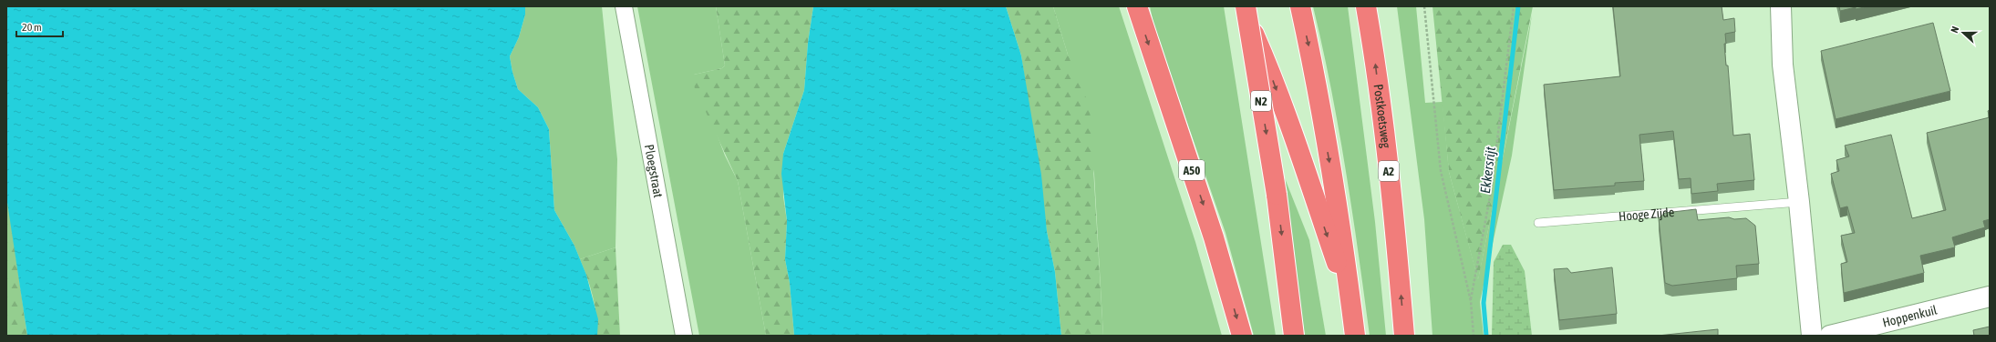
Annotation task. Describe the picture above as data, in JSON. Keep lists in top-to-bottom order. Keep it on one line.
{"streets":{"highway":["N2","Postkoetsweg","A50","A2"],"street":["Ploegstraat","Hoppenkuil"],"lane":["Hooge Zijde"]},"water":["Ekkersrijt"],"scale_bar":"20 m","north":"left"}
